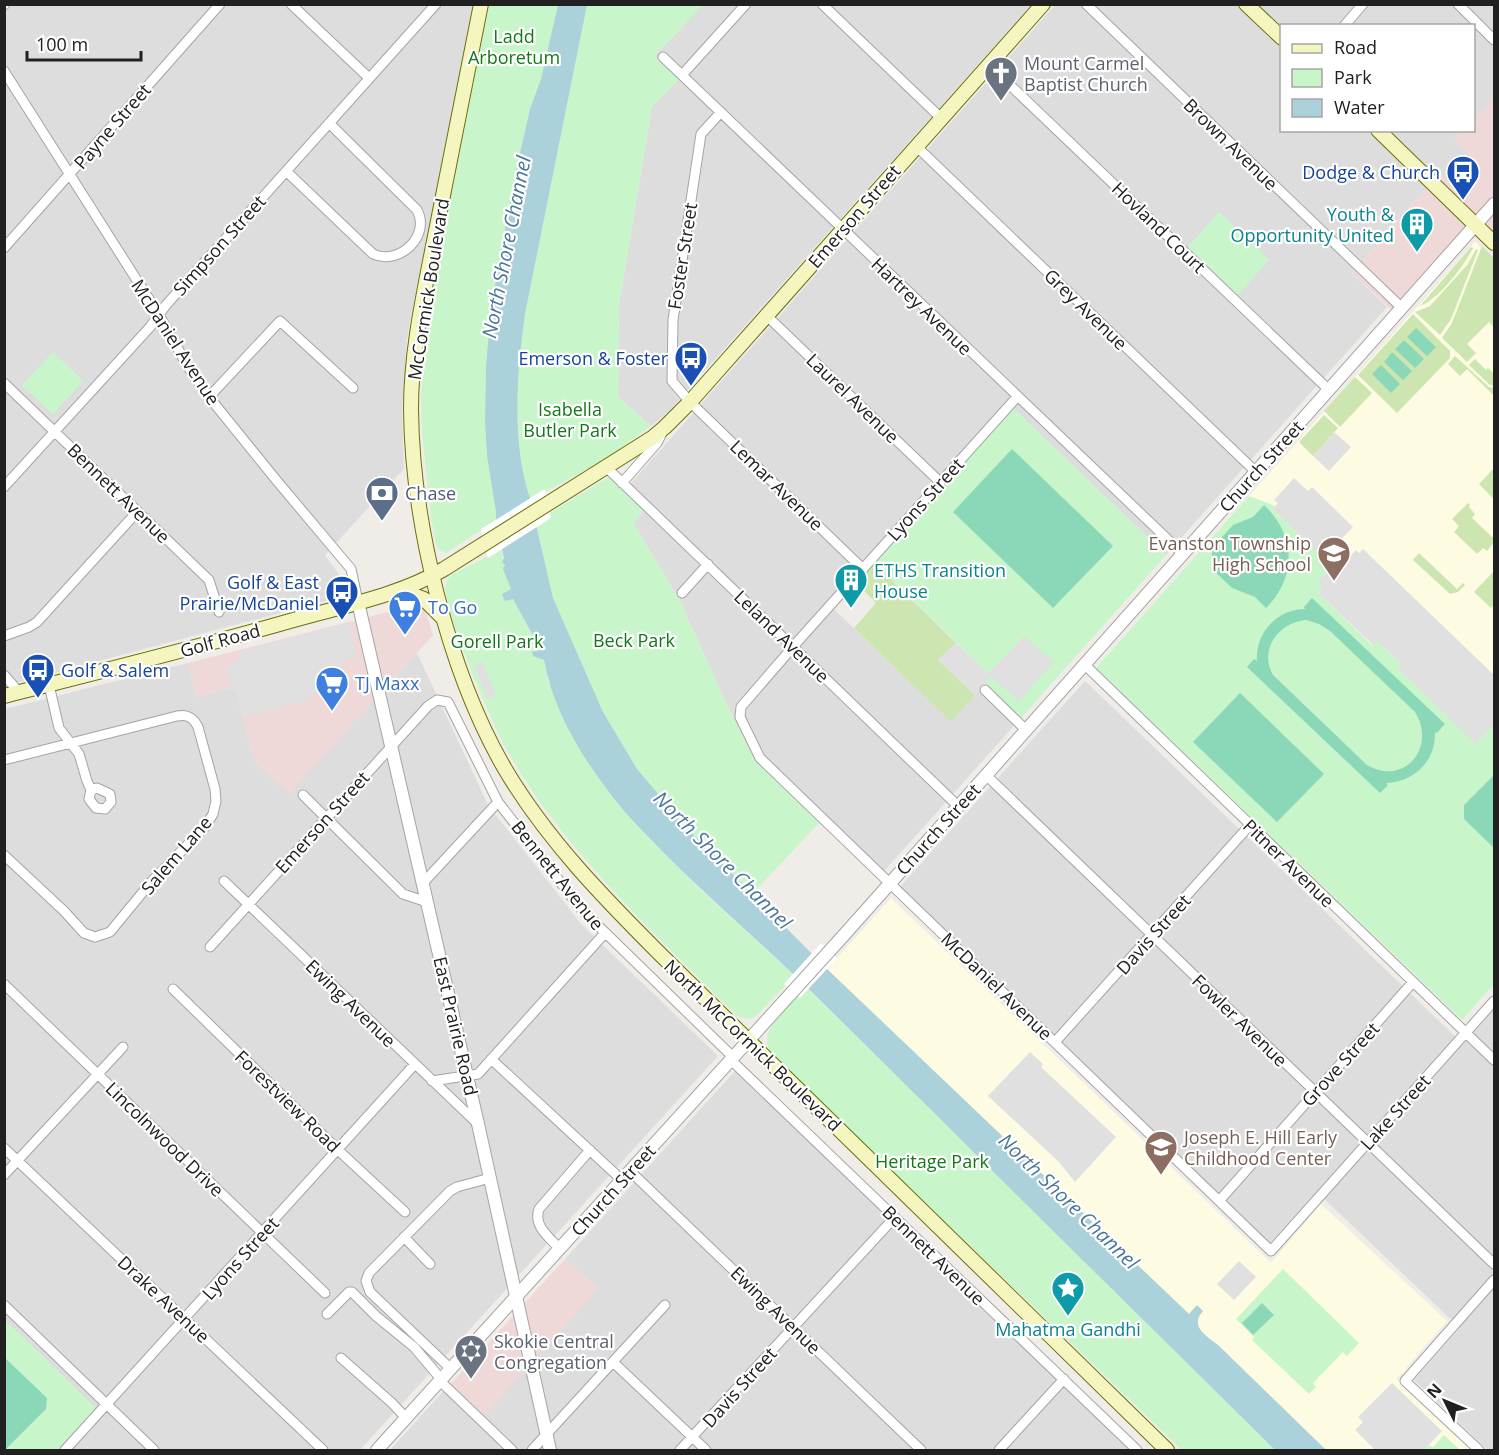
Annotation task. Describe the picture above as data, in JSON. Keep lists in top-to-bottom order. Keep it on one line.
{"streets":{"main road":["Emerson Street","McCormick Boulevard","Golf Road","North McCormick Boulevard"],"street":["Payne Street","Brown Avenue","Hovland Court","Simpson Street","Foster Street","Hartrey Avenue","Grey Avenue","McDaniel Avenue","Laurel Avenue","Church Street","Lemar Avenue","Bennett Avenue","Lyons Street","Leland Avenue","Salem Lane","Pitner Avenue","Davis Street","Ewing Avenue","Fowler Avenue","East Prairie Road","Grove Street","Forestview Road","Lake Street","Lincolnwood Drive","Drake Avenue"]},"crossings":[["Payne Street","McDaniel Avenue"],["Brown Avenue","Church Street"],["Emerson Street","Hovland Court"],["Emerson Street","Foster Street"],["Emerson Street","McCormick Boulevard"],["Emerson Street","Hartrey Avenue"],["Emerson Street","Grey Avenue"],["Emerson Street","Laurel Avenue"],["Emerson Street","Lemar Avenue"],["Emerson Street","Bennett Avenue"],["Emerson Street","Leland Avenue"],["Emerson Street","Golf Road"],["Emerson Street","Ewing Avenue"],["Emerson Street","East Prairie Road"],["Emerson Street","North McCormick Boulevard"],["Hovland Court","Church Street"],["Simpson Street","McDaniel Avenue"],["Simpson Street","Bennett Avenue"],["Foster Street","Hartrey Avenue"],["Foster Street","Lemar Avenue"],["McCormick Boulevard","Golf Road"],["McCormick Boulevard","North McCormick Boulevard"],["Hartrey Avenue","Church Street"],["Hartrey Avenue","Lyons Street"],["Grey Avenue","Church Street"],["McDaniel Avenue","Church Street"],["McDaniel Avenue","Lyons Street"],["McDaniel Avenue","Golf Road"],["McDaniel Avenue","Davis Street"],["McDaniel Avenue","East Prairie Road"],["McDaniel Avenue","Grove Street"],["McDaniel Avenue","Lake Street"],["Laurel Avenue","Lyons Street"],["Church Street","Bennett Avenue"],["Church Street","Leland Avenue"],["Church Street","Pitner Avenue"],["Church Street","Ewing Avenue"],["Church Street","Fowler Avenue"],["Church Street","East Prairie Road"],["Church Street","North McCormick Boulevard"],["Lemar Avenue","Lyons Street"],["Bennett Avenue","Davis Street"],["Lyons Street","Leland Avenue"],["Lyons Street","Ewing Avenue"],["Lyons Street","Forestview Road"],["Lyons Street","Lincolnwood Drive"],["Lyons Street","Drake Avenue"],["Golf Road","East Prairie Road"],["Golf Road","North McCormick Boulevard"],["Pitner Avenue","Davis Street"],["Pitner Avenue","Grove Street"],["Pitner Avenue","Lake Street"],["Davis Street","Ewing Avenue"],["Davis Street","Fowler Avenue"],["Ewing Avenue","East Prairie Road"],["Fowler Avenue","Grove Street"],["Fowler Avenue","Lake Street"]],"water":["North Shore Channel"],"parks":["Ladd Arboretum","Isabella Butler Park","Beck Park","Gorell Park","Heritage Park"],"places":{"church":["Mount Carmel Baptist Church"],"bus stop":["Dodge & Church","Emerson & Foster","Golf & East Prairie/McDaniel","Golf & Salem"],"building":["Youth & Opportunity United","ETHS Transition House"],"bank":["Chase"],"school or university":["Evanston Township High School","Joseph E. Hill Early Childhood Center"],"supermarket":["To Go","TJ Maxx"],"place":["Mahatma Gandhi"],"synagogue":["Skokie Central Congregation"]},"legend":["Road","Park","Water"],"scale_bar":"100 m","north":"top left"}
